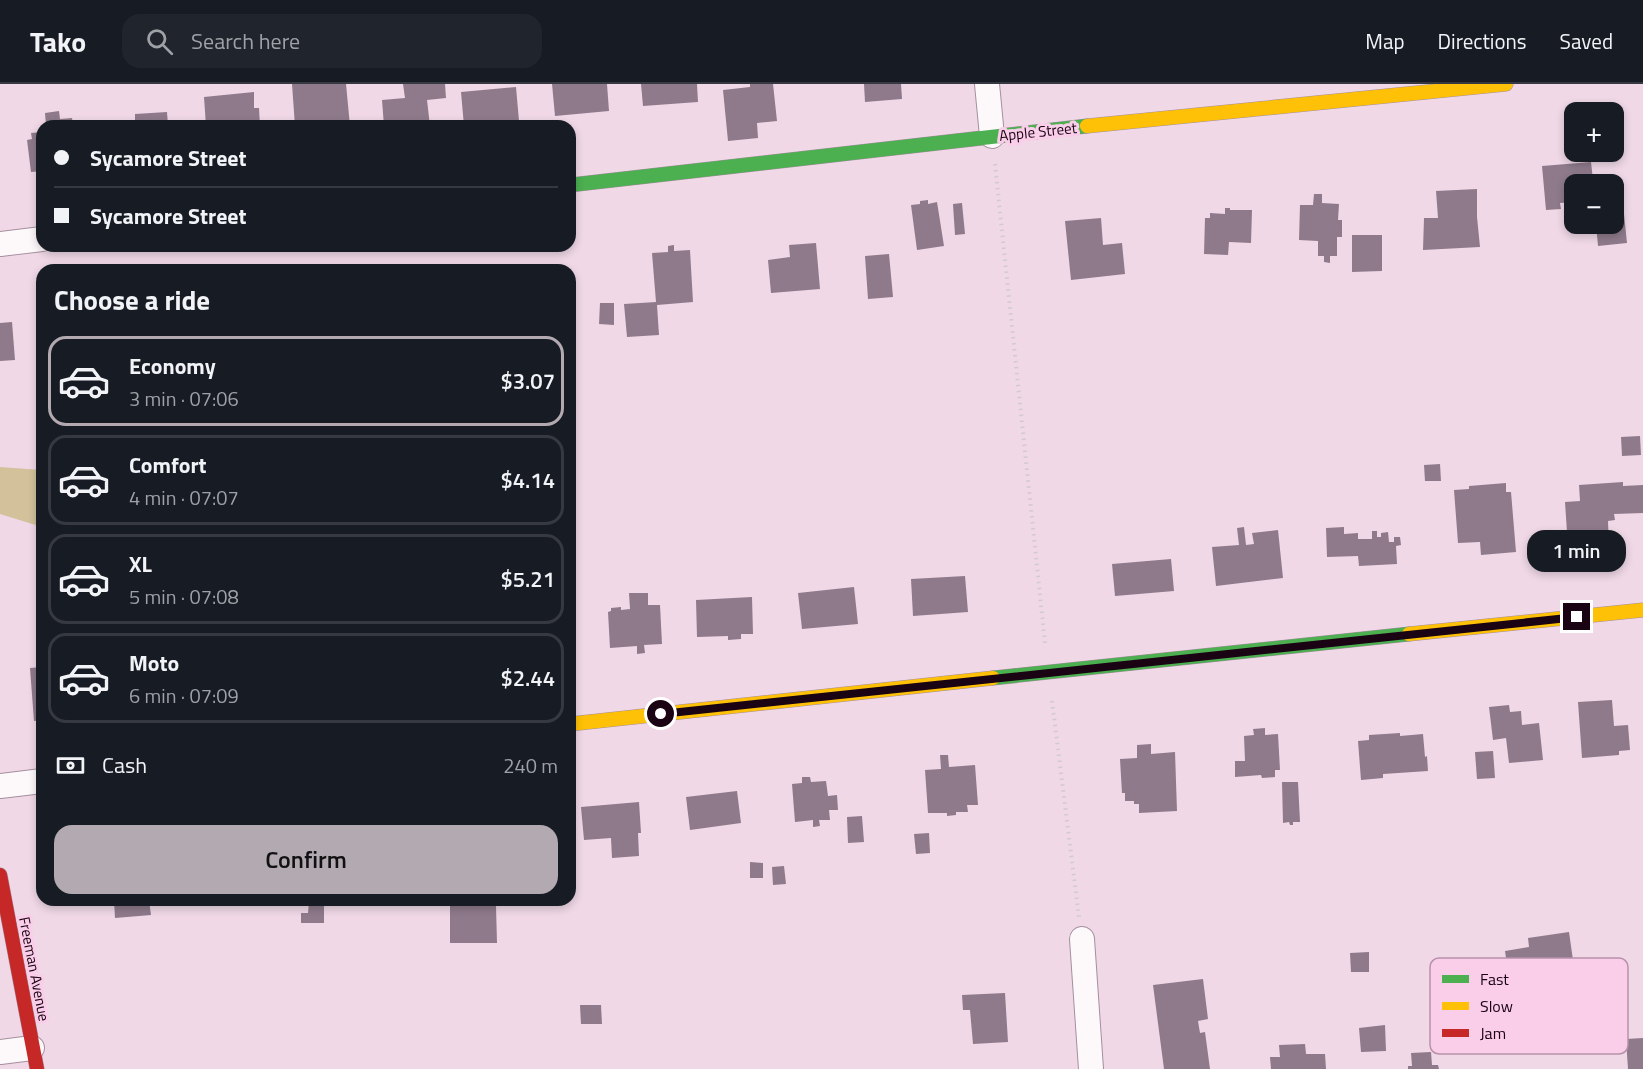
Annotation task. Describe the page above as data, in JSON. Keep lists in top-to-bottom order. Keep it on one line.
{"streets":{"street":["Apple Street","Freeman Avenue"]},"legend":["Fast","Slow","Jam"],"page":{"header":"Tako","search":"Search here","nav":["Map","Directions","Saved"],"map_buttons":["+","−"],"banner":["Sycamore Street","Sycamore Street"],"heading":"Choose a ride","list":[{"name":"Economy","note":"3 min · 07:06","value":"$3.07"},{"name":"Comfort","note":"4 min · 07:07","value":"$4.14"},{"name":"XL","note":"5 min · 07:08","value":"$5.21"},{"name":"Moto","note":"6 min · 07:09","value":"$2.44"}],"bubble":"1 min","pay":["Cash","240 m"],"buttons":"Confirm"}}
